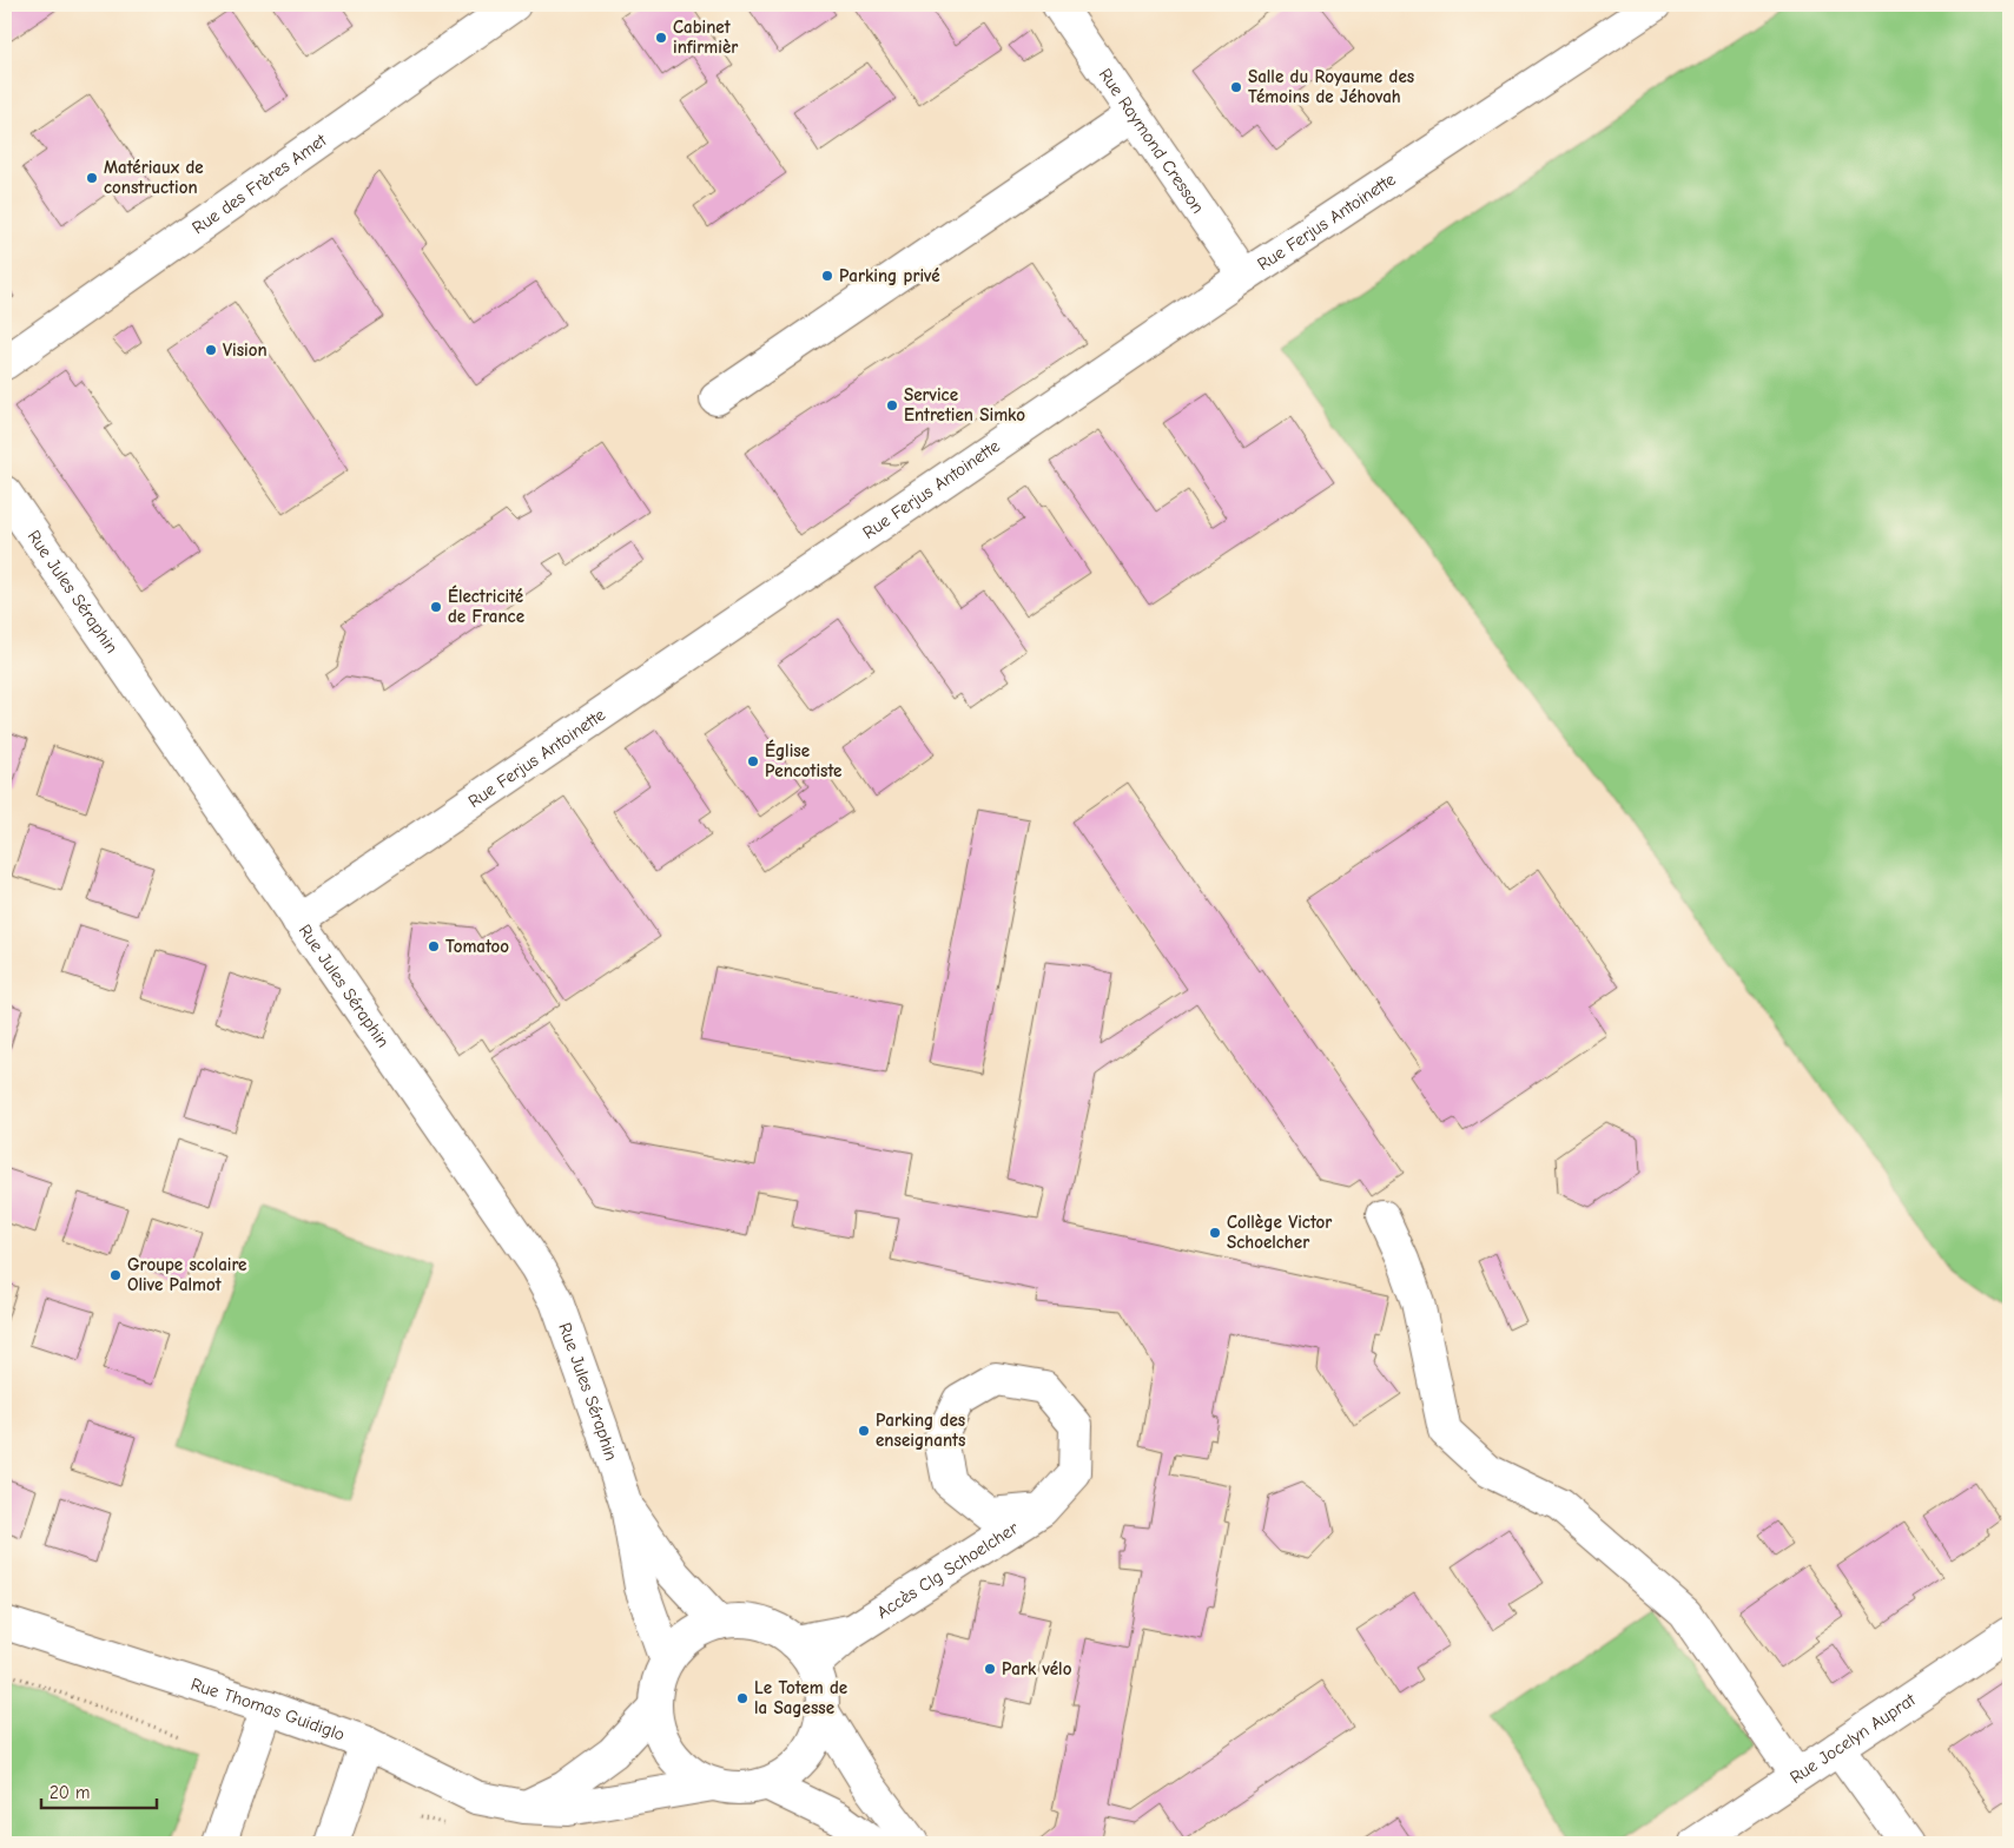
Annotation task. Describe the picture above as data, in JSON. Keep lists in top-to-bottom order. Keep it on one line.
{"streets":{"street":["Rue Raymond Cresson","Rue des Frères Amet","Rue Ferjus Antoinette","Rue Jules Séraphin","Accès Clg Schoelcher","Rue Thomas Guidiglo","Rue Jocelyn Auprat"]},"crossings":[["Rue Raymond Cresson","Rue Ferjus Antoinette"],["Rue Ferjus Antoinette","Rue Jules Séraphin"],["Accès Clg Schoelcher","Rue Thomas Guidiglo"]],"places":["Cabinet infirmièr","Salle du Royaume des Témoins de Jéhovah","Matériaux de construction","Parking privé","Vision","Service Entretien Simko","Électricité de France","Église Pencotiste","Tomatoo","Collège Victor Schoelcher","Groupe scolaire Olive Palmot","Parking des enseignants","Park vélo","Le Totem de la Sagesse"],"scale_bar":"20 m"}
